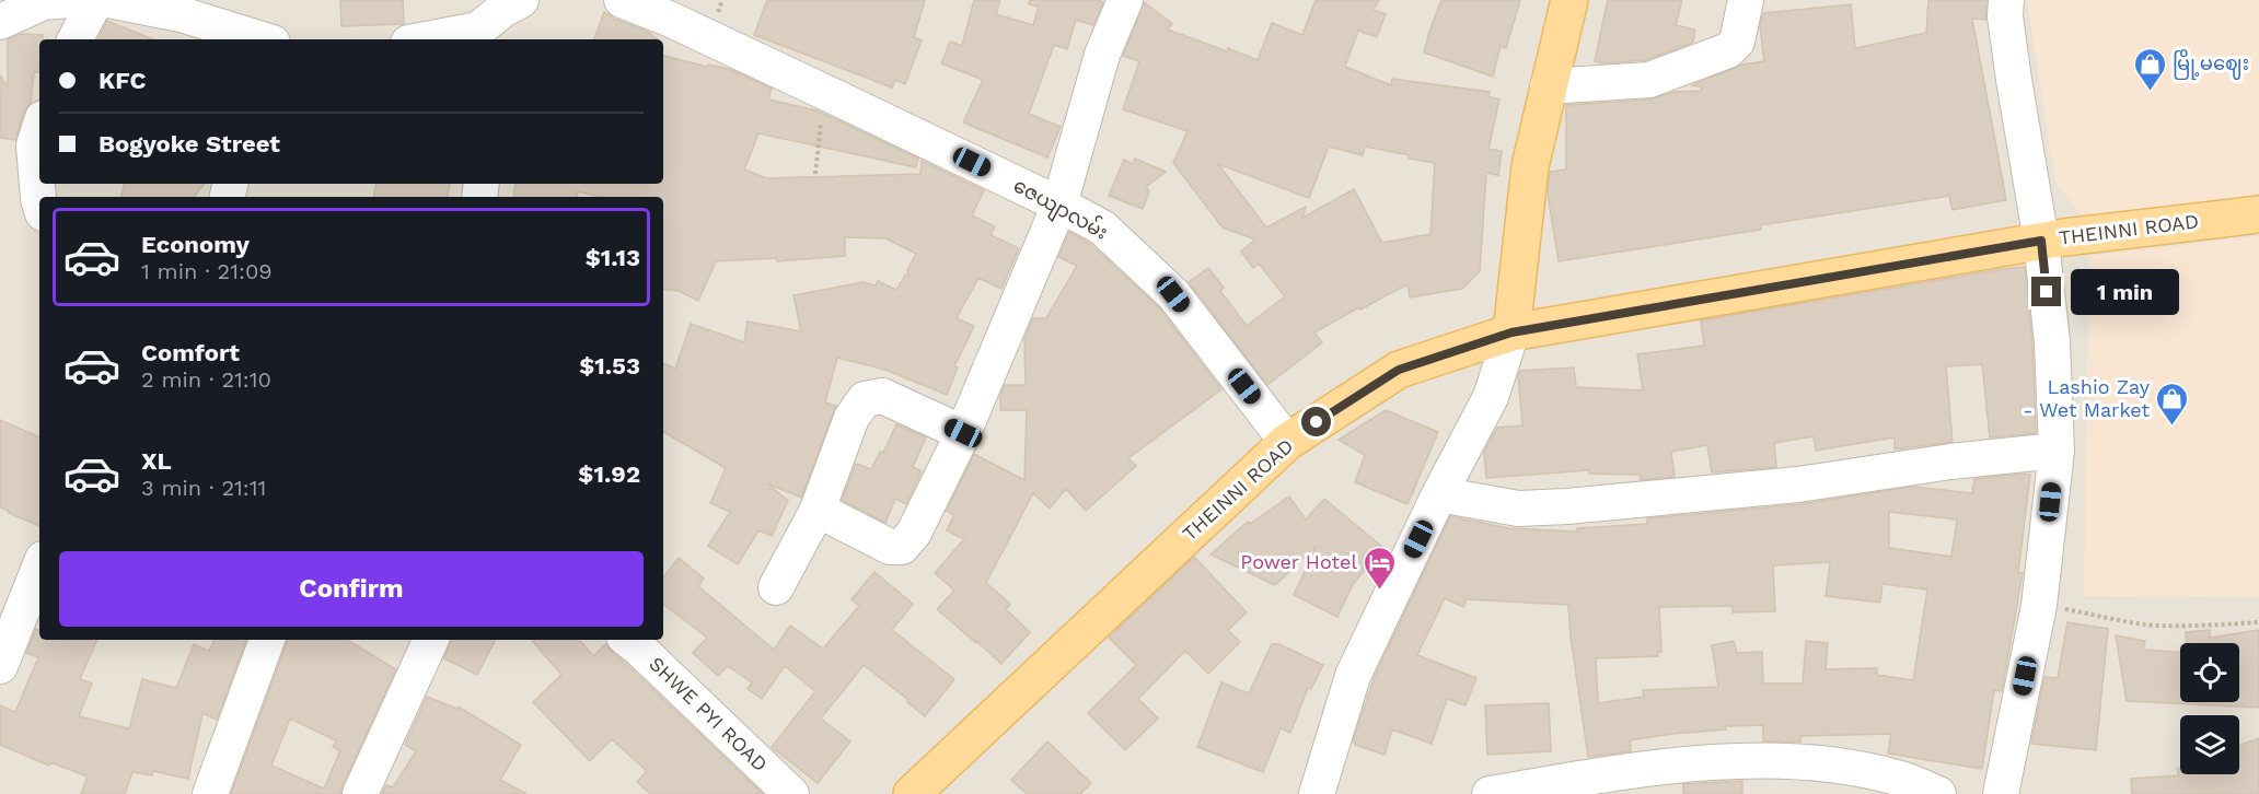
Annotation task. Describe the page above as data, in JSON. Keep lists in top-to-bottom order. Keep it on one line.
{"streets":{"main road":["THEINNI ROAD"],"street":["ဇေယျာလမ်း","SHWE PYI ROAD"]},"crossings":[["ဇေယျာလမ်း","THEINNI ROAD"]],"places":{"shop":["မြို့မဈေး","Lashio Zay - Wet Market"],"hotel":["Power Hotel"]},"page":{"banner":["KFC","Bogyoke Street"],"list":[{"name":"Economy","note":"1 min · 21:09","value":"$1.13"},{"name":"Comfort","note":"2 min · 21:10","value":"$1.53"},{"name":"XL","note":"3 min · 21:11","value":"$1.92"}],"bubble":"1 min","buttons":"Confirm"}}
